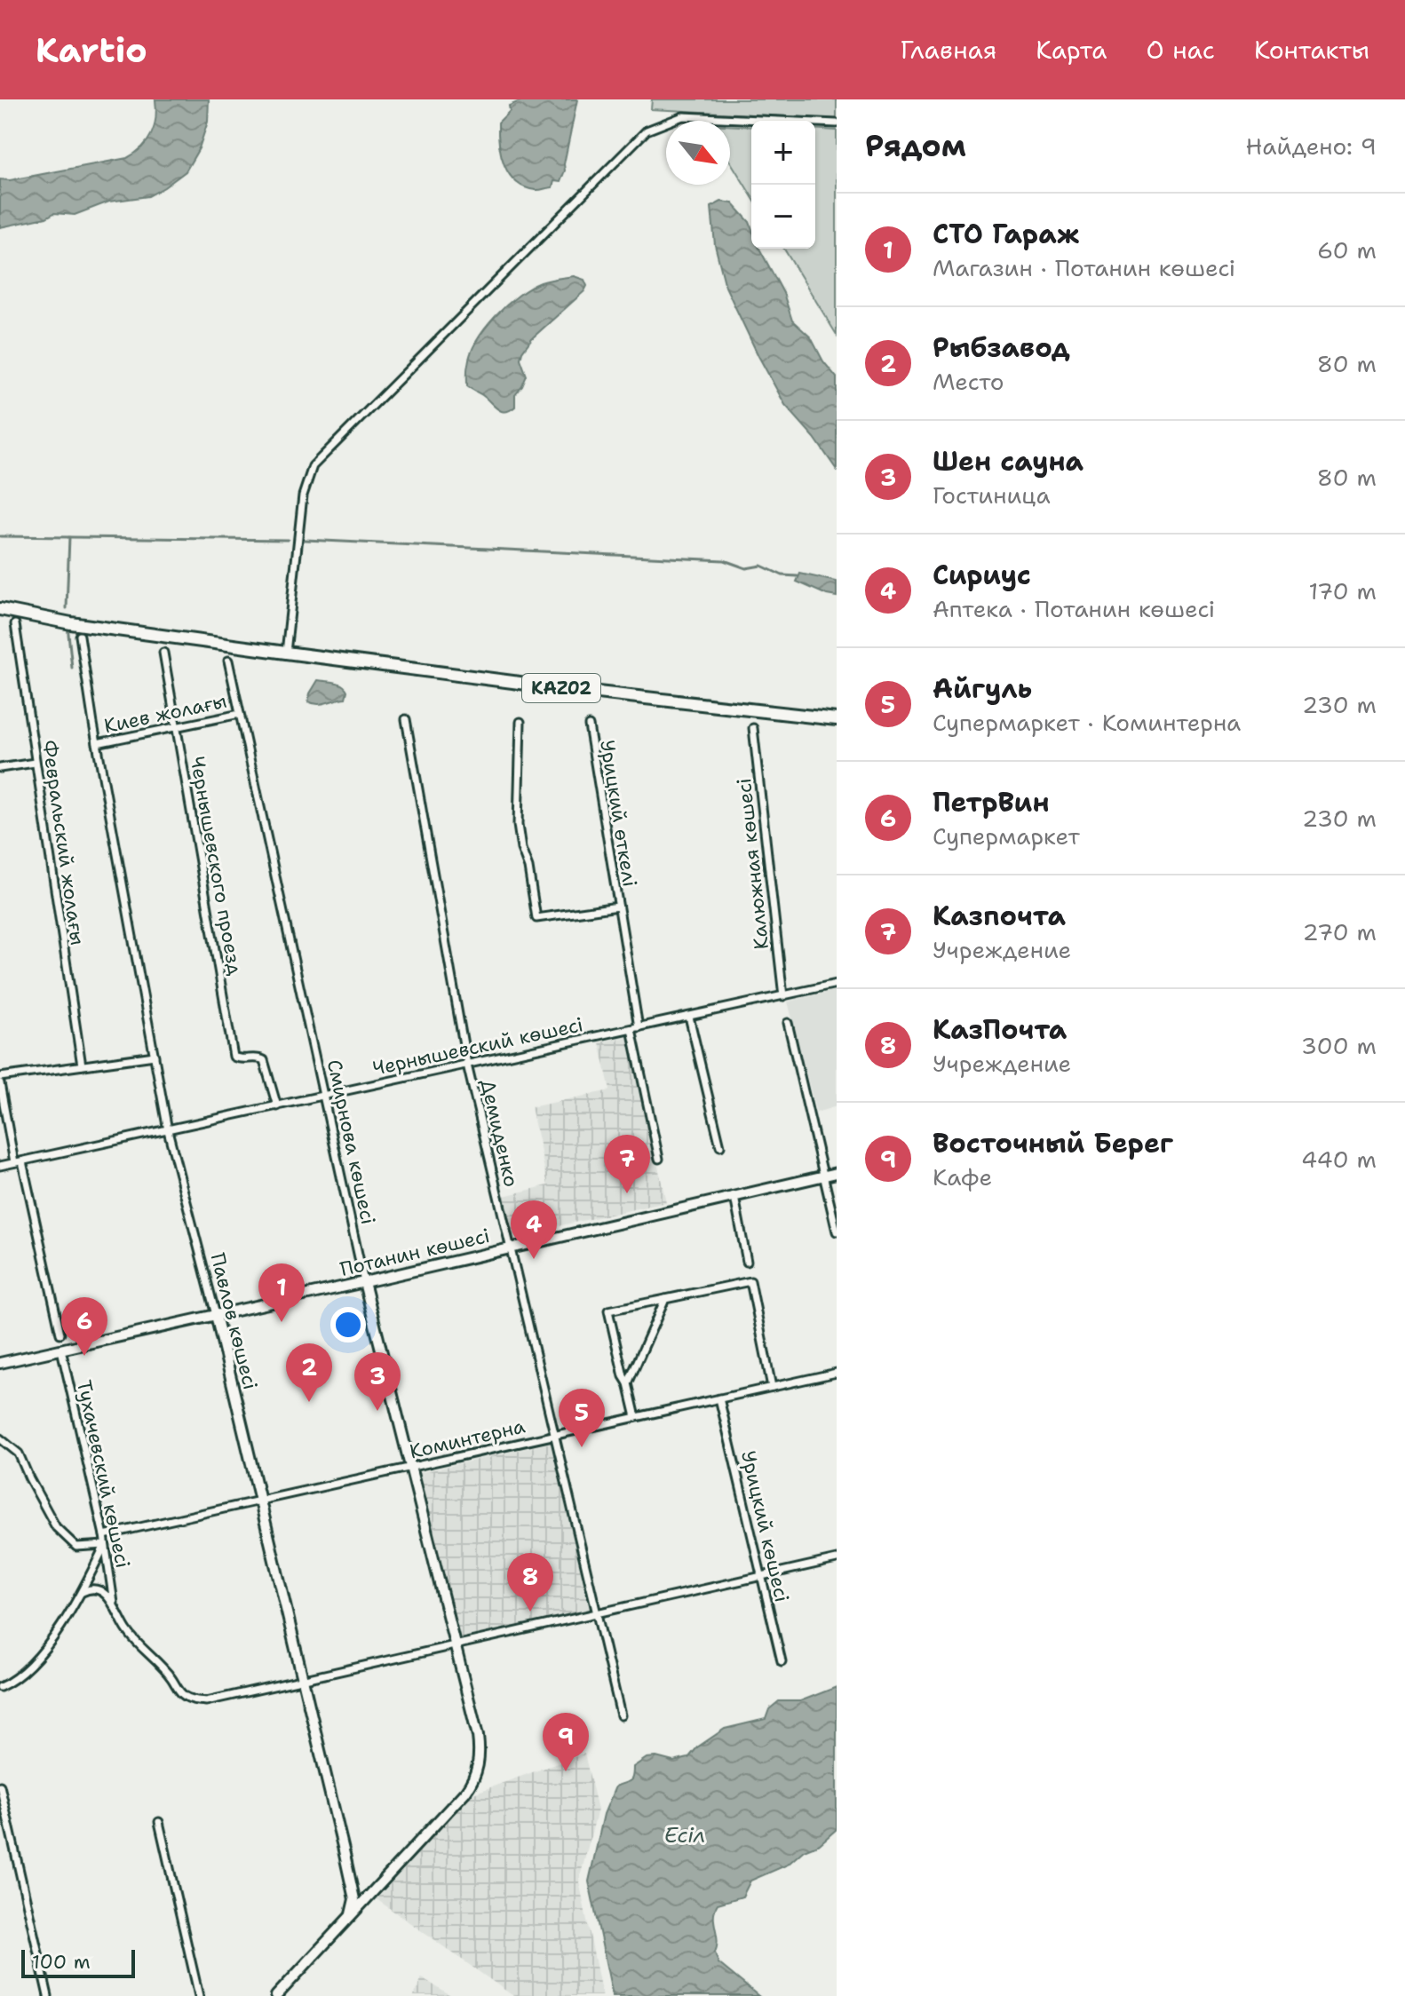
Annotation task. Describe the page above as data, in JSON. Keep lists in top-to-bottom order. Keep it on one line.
{"streets":{"highway":["KAZ02"],"street":["Киев жолағы","Урицкий өткелі","Февральский жолағы","Калюжная көшесі","Чернышевского проезд","Чернышевский көшесі","Демиденко","Смирнова көшесі","Потанин көшесі","Павлов көшесі","Коминтерна","Тухачевский көшесі","Урицкий көшесі"]},"crossings":[["Киев жолағы","Чернышевского проезд"],["Киев жолағы","Смирнова көшесі"],["Киев жолағы","Павлов көшесі"],["Урицкий өткелі","Чернышевский көшесі"],["Калюжная көшесі","Чернышевский көшесі"],["Чернышевского проезд","Чернышевский көшесі"],["Чернышевский көшесі","Демиденко"],["Чернышевский көшесі","Смирнова көшесі"],["Чернышевский көшесі","Павлов көшесі"],["Демиденко","Потанин көшесі"],["Демиденко","Коминтерна"],["Смирнова көшесі","Потанин көшесі"],["Смирнова көшесі","Коминтерна"],["Потанин көшесі","Павлов көшесі"],["Потанин көшесі","Тухачевский көшесі"],["Павлов көшесі","Коминтерна"],["Павлов көшесі","Тухачевский көшесі"],["Коминтерна","Тухачевский көшесі"],["Коминтерна","Урицкий көшесі"]],"water":["Есіл"],"scale_bar":"100 m","north":"bottom right","page":{"header":"Kartio","nav":["Главная","Карта","О нас","Контакты"],"heading":["Рядом","Найдено: 9"],"map_buttons":["+","−"],"list":[{"mark":"1","name":"СТО Гараж","note":"Магазин · Потанин көшесі","value":"60 m"},{"mark":"2","name":"Рыбзавод","note":"Место","value":"80 m"},{"mark":"3","name":"Шен сауна","note":"Гостиница","value":"80 m"},{"mark":"4","name":"Сириус","note":"Аптека · Потанин көшесі","value":"170 m"},{"mark":"5","name":"Айгуль","note":"Супермаркет · Коминтерна","value":"230 m"},{"mark":"6","name":"ПетрВин","note":"Супермаркет","value":"230 m"},{"mark":"7","name":"Казпочта","note":"Учреждение","value":"270 m"},{"mark":"8","name":"КазПочта","note":"Учреждение","value":"300 m"},{"mark":"9","name":"Восточный Берег","note":"Кафе","value":"440 m"}],"pins":["7","4","1","6","2","3","5","8","9"],"scale":"100 m"}}
